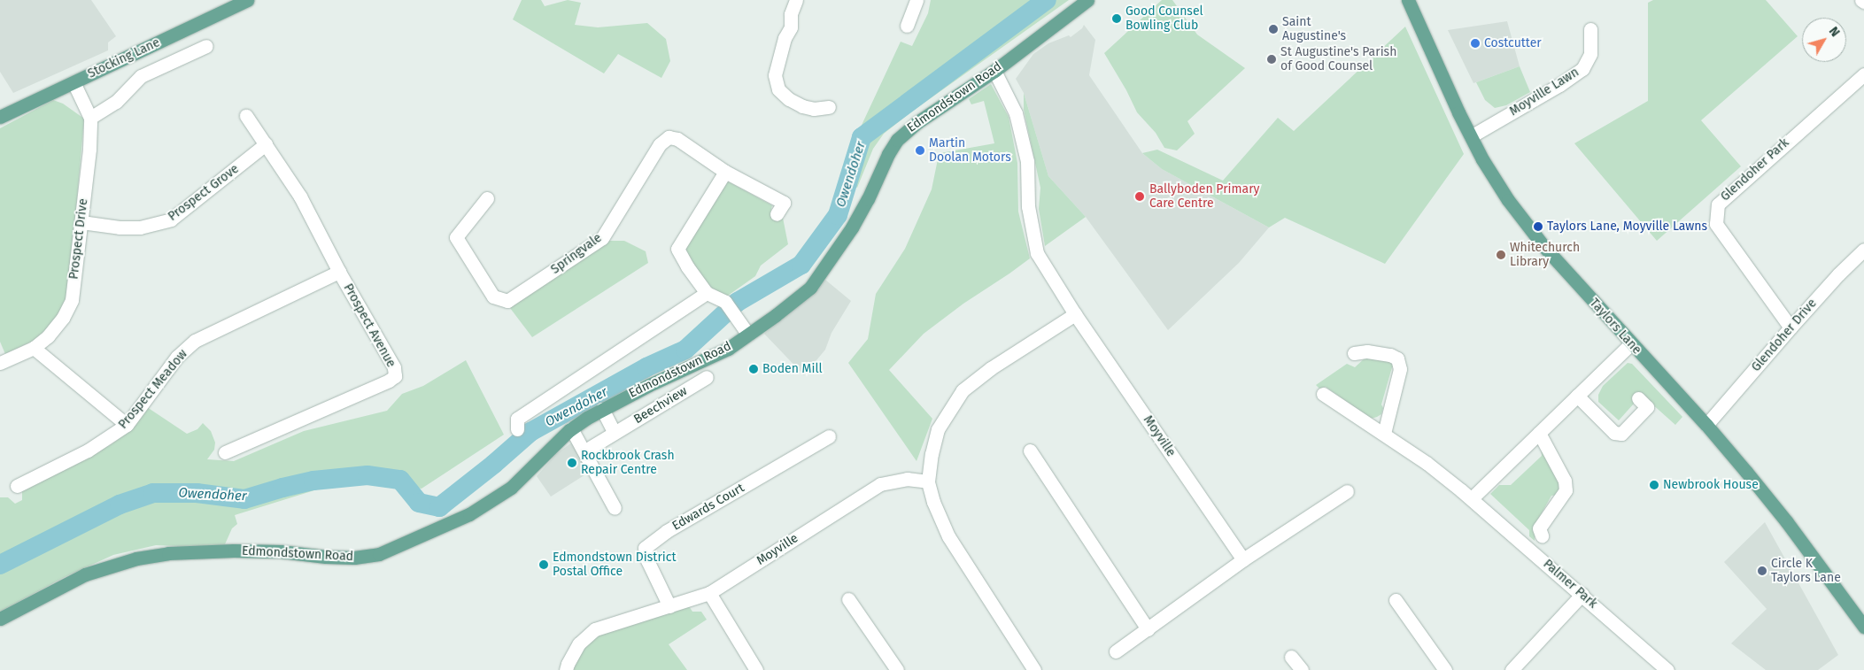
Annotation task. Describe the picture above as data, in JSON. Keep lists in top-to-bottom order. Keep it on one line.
{"streets":{"main road":["Stocking Lane","Edmondstown Road","Taylors Lane"],"street":["Moyville Lawn","Glendoher Park","Prospect Grove","Prospect Drive","Springvale","Prospect Avenue","Glendoher Drive","Prospect Meadow","Beechview","Moyville","Edwards Court","Palmer Park"]},"crossings":[["Stocking Lane","Prospect Drive"],["Moyville Lawn","Taylors Lane"],["Edmondstown Road","Moyville"],["Glendoher Park","Glendoher Drive"],["Prospect Grove","Prospect Drive"],["Prospect Grove","Prospect Avenue"],["Prospect Avenue","Prospect Meadow"],["Taylors Lane","Glendoher Drive"],["Moyville","Edwards Court"]],"water":["Owendoher"],"places":["Good Counsel Bowling Club","Saint Augustine's","Costcutter","St Augustine's Parish of Good Counsel","Martin Doolan Motors","Ballyboden Primary Care Centre","Taylors Lane, Moyville Lawns","Whitechurch Library","Boden Mill","Rockbrook Crash Repair Centre","Newbrook House","Edmondstown District Postal Office","Circle K Taylors Lane"],"north":"top right"}
